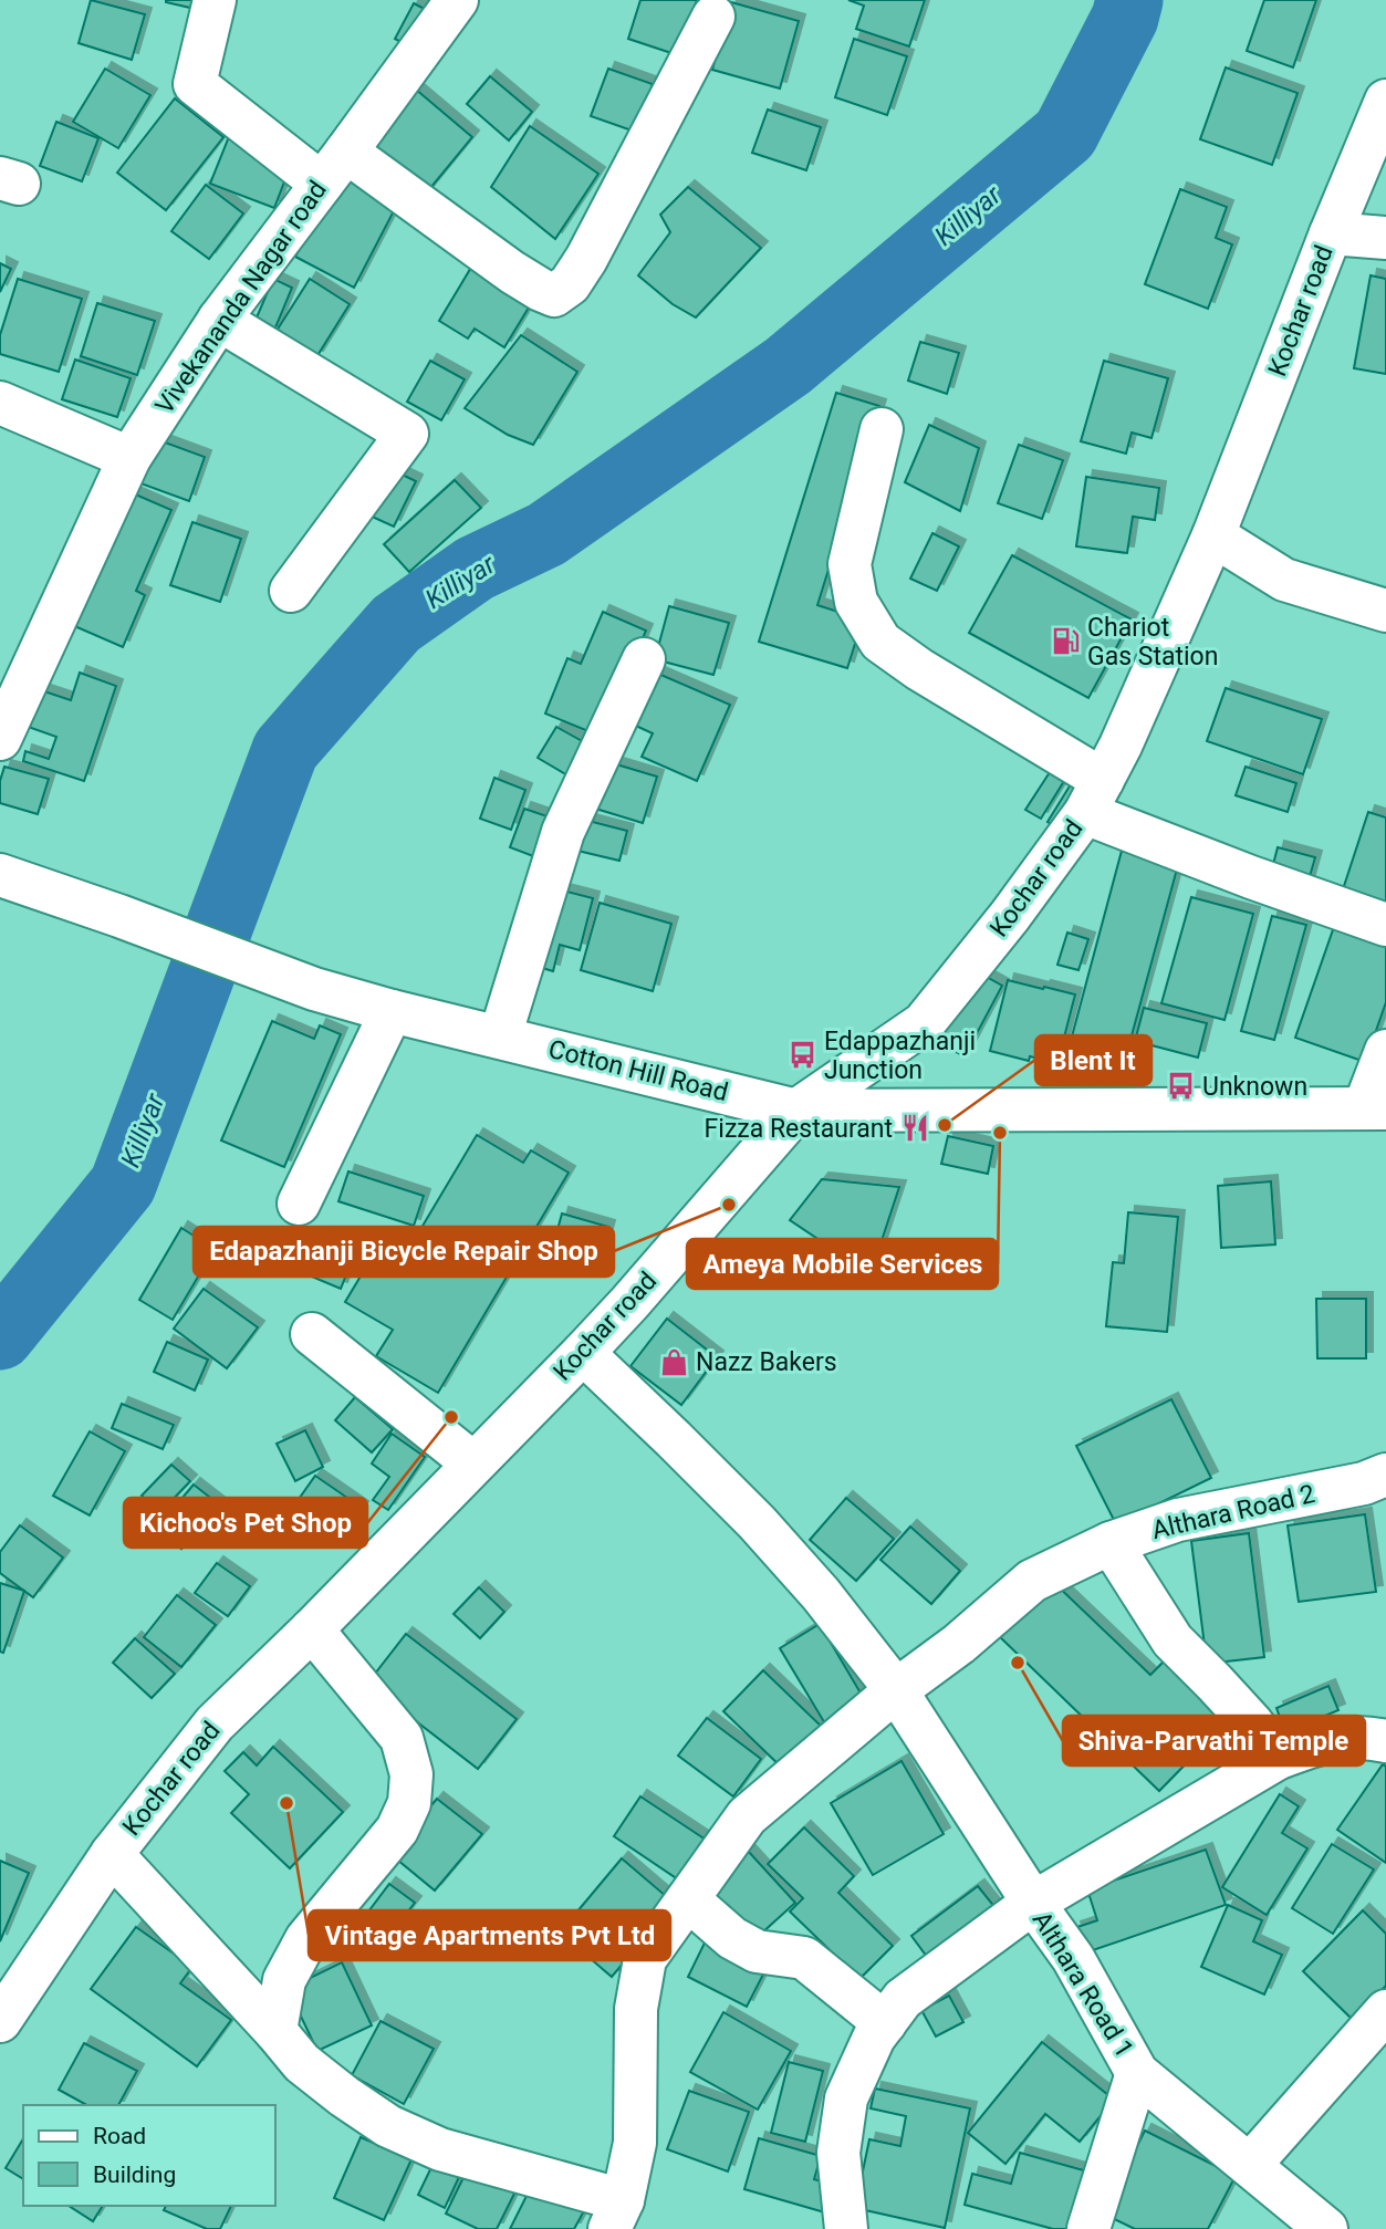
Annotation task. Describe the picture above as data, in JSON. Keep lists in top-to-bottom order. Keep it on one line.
{"streets":{"street":["Vivekananda Nagar road","Kochar road","Cotton Hill Road","Althara Road 2","Althara Road 1"]},"crossings":[["Kochar road","Cotton Hill Road"],["Kochar road","Althara Road 1"],["Althara Road 2","Althara Road 1"]],"water":["Killiyar"],"places":{"fuel station":["Chariot Gas Station"],"bus stop":["Edappazhanji Junction","Unknown"],"other":["Blent It","Ameya Mobile Services","Edapazhanji Bicycle Repair Shop","Kichoo's Pet Shop","Shiva-Parvathi Temple","Vintage Apartments Pvt Ltd"],"restaurant":["Fizza Restaurant"],"shop":["Nazz Bakers"]},"legend":["Road","Building"]}
